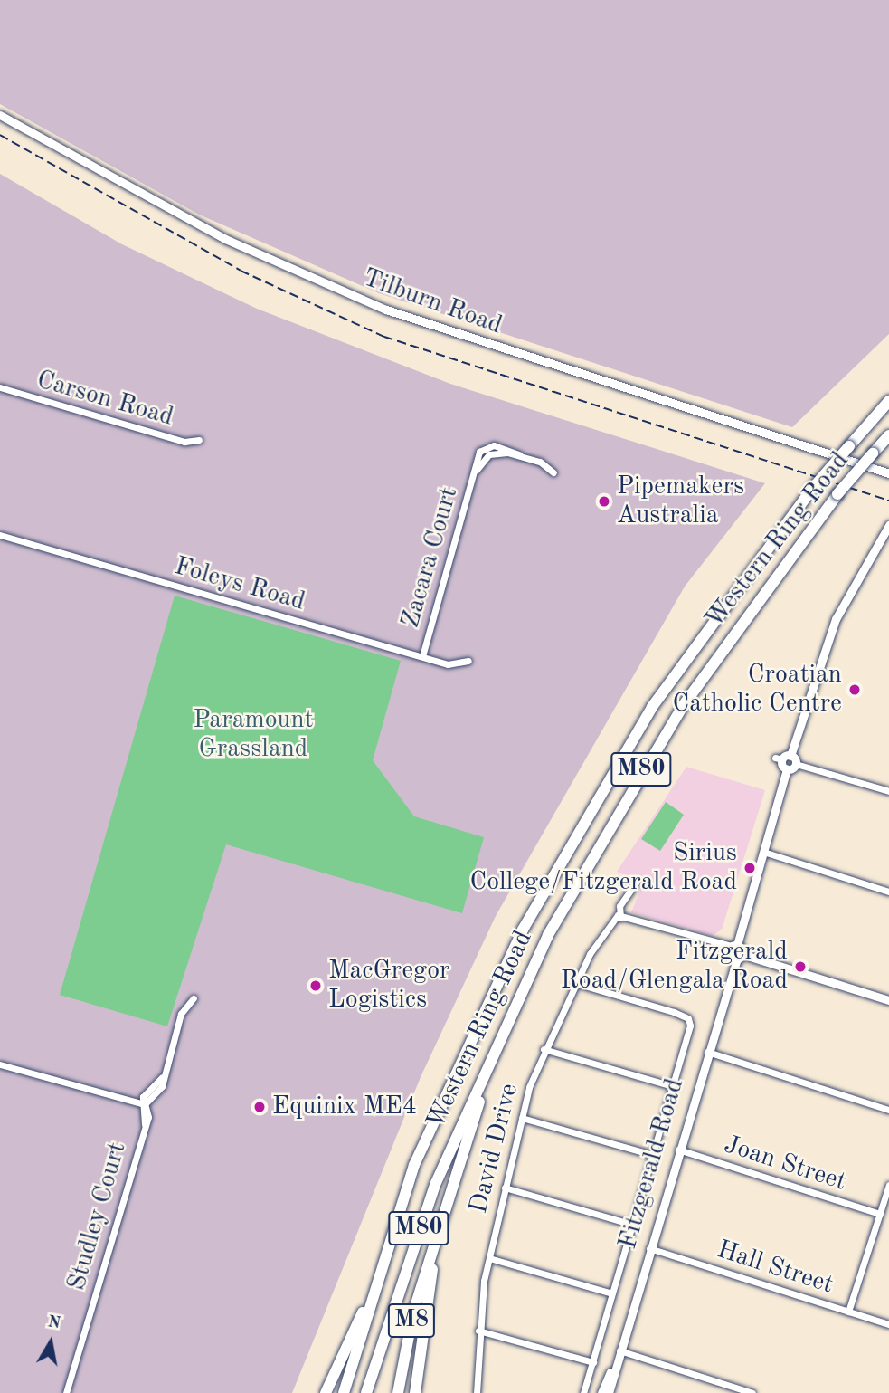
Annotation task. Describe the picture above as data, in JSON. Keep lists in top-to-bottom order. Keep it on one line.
{"streets":{"highway":["Western Ring Road","M80","M8"],"street":["Tilburn Road","Carson Road","Zacara Court","Foleys Road","David Drive","Fitzgerald Road","Joan Street","Studley Court","Hall Street"]},"crossings":[["Western Ring Road","M8"],["Zacara Court","Foleys Road"],["Fitzgerald Road","Joan Street"],["Fitzgerald Road","Hall Street"]],"parks":["Paramount Grassland"],"places":["Pipemakers Australia","Croatian Catholic Centre","Sirius College/Fitzgerald Road","Fitzgerald Road/Glengala Road","MacGregor Logistics","Equinix ME4"],"north":"top"}
